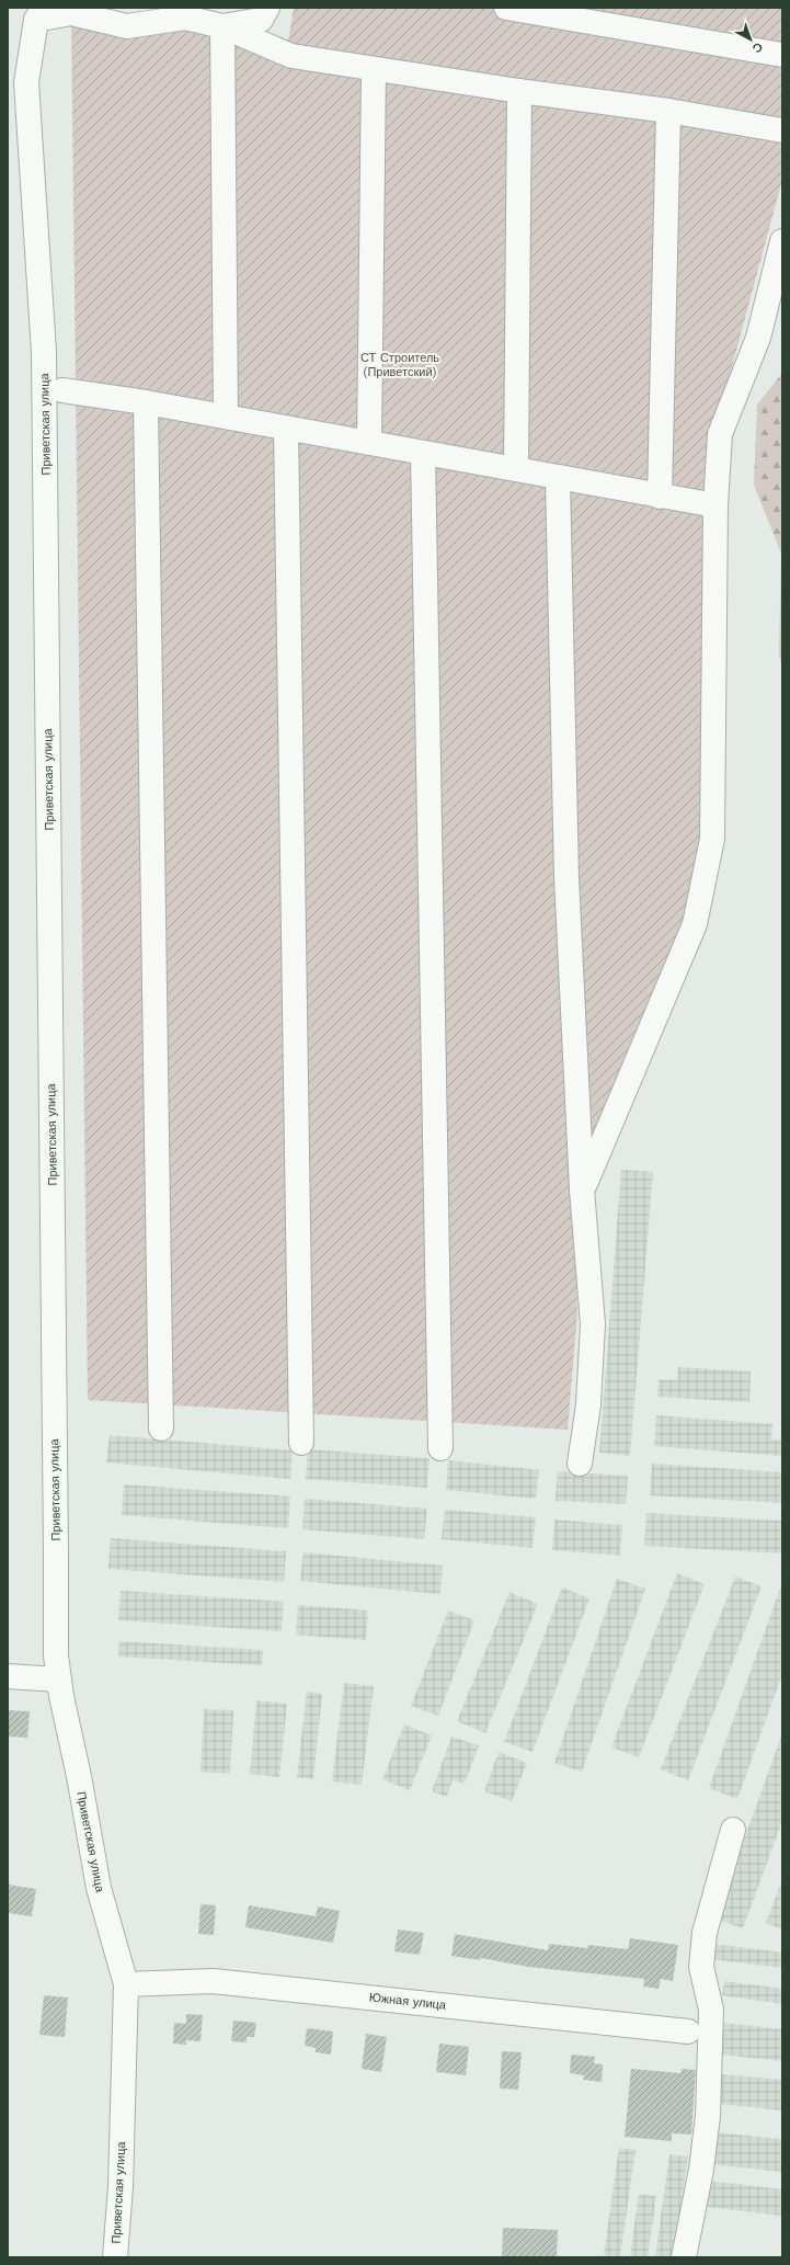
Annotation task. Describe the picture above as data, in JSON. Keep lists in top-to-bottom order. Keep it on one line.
{"streets":{"street":["Приветская улица","Южная улица"]},"crossings":[["Приветская улица","Южная улица"]],"parks":["СТ Строитель (Приветский)"],"north":"bottom right"}
